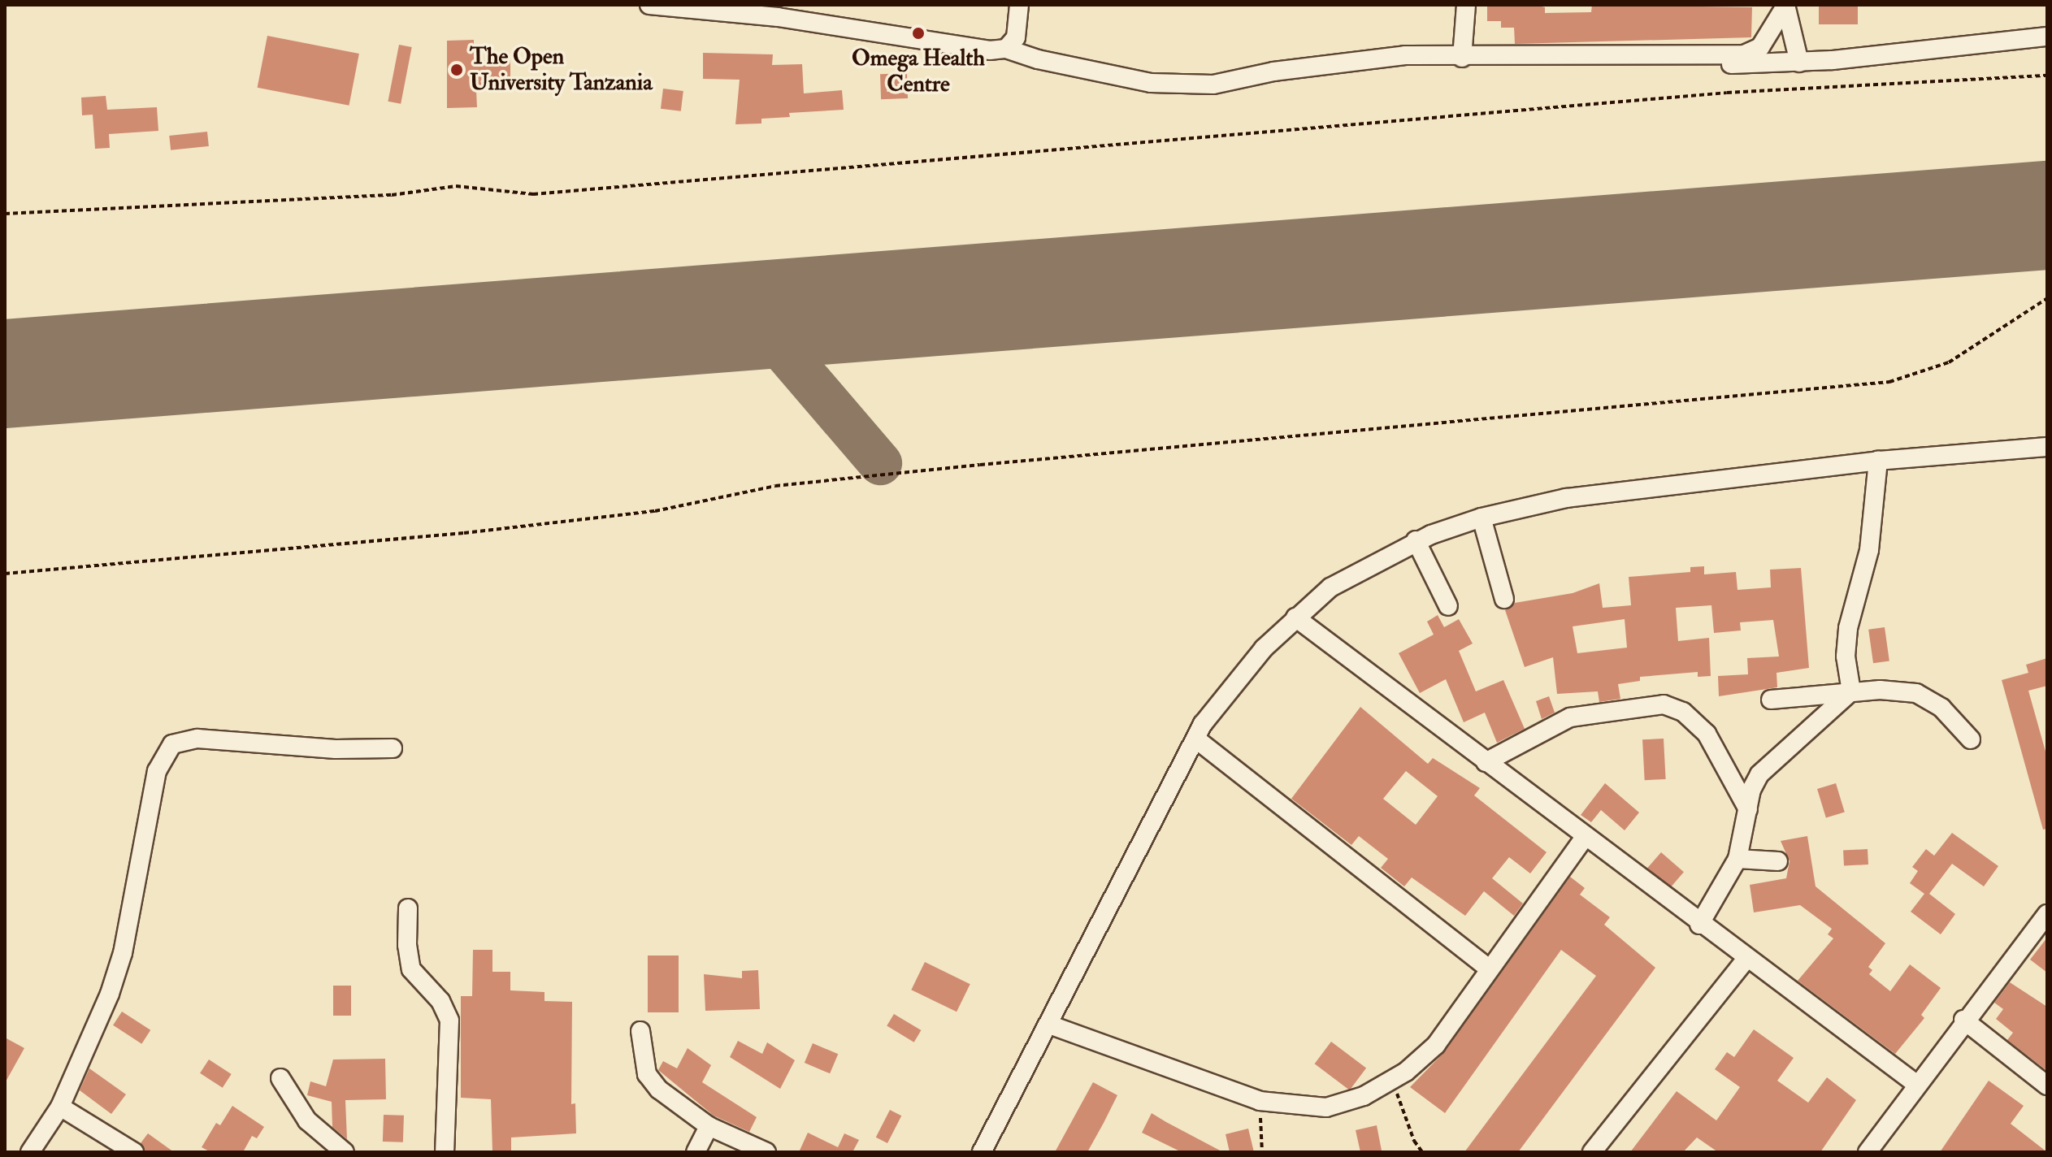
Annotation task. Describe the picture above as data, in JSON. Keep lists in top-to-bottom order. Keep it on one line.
{"places":["Omega Health Centre","The Open University Tanzania"]}
